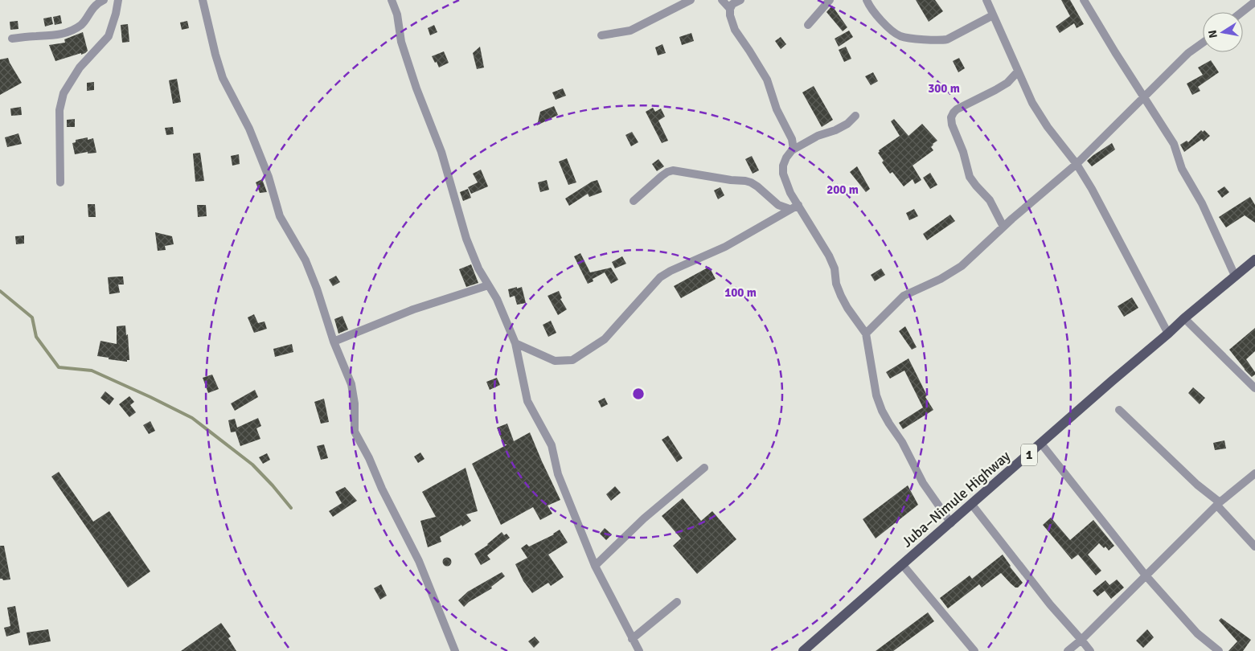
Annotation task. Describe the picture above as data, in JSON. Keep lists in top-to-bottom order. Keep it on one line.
{"streets":{"main road":["1","Juba–Nimule Highway"]},"north":"left","rings":["300 m","200 m","100 m"]}
